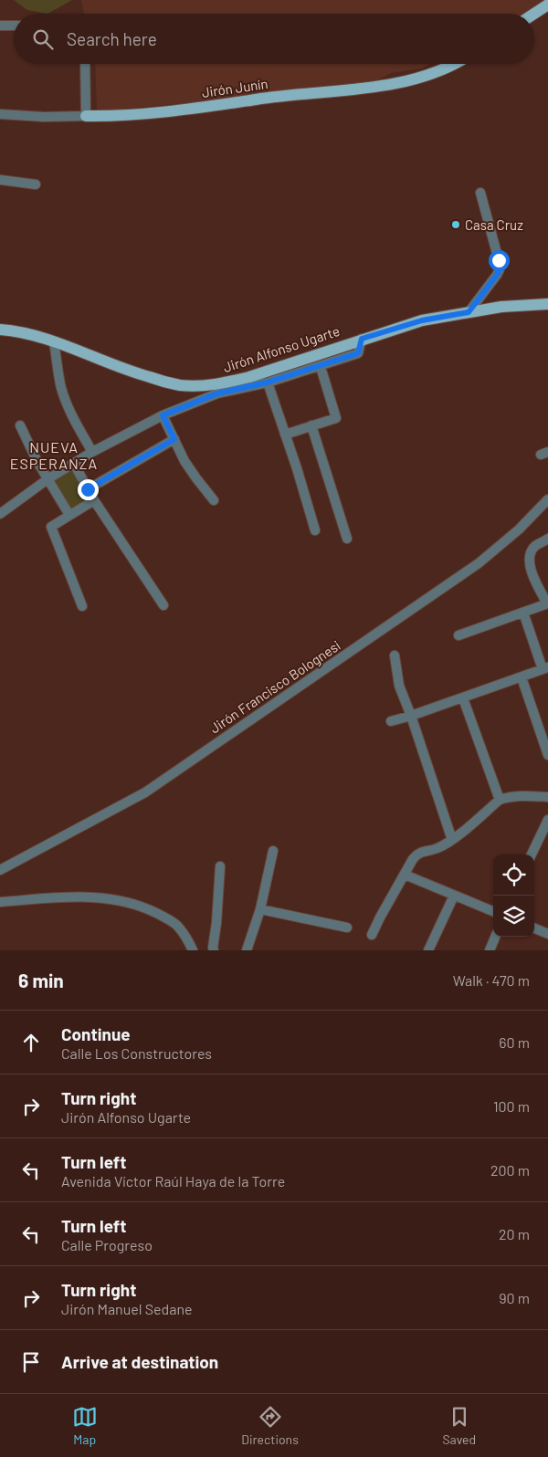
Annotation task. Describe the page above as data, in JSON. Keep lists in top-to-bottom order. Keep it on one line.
{"streets":{"main road":["Jirón Junín","Jirón Alfonso Ugarte"],"street":["Jirón Francisco Bolognesi"]},"districts":["NUEVA ESPERANZA"],"places":["Casa Cruz"],"page":{"search":"Search here","heading":["6 min","Walk · 470 m"],"list":[["Continue","Calle Los Constructores","60 m"],["Turn right","Jirón Alfonso Ugarte","100 m"],["Turn left","Avenida Víctor Raúl Haya de la Torre","200 m"],["Turn left","Calle Progreso","20 m"],["Turn right","Jirón Manuel Sedane","90 m"],"Arrive at destination"],"nav":["Map","Directions","Saved"]}}
